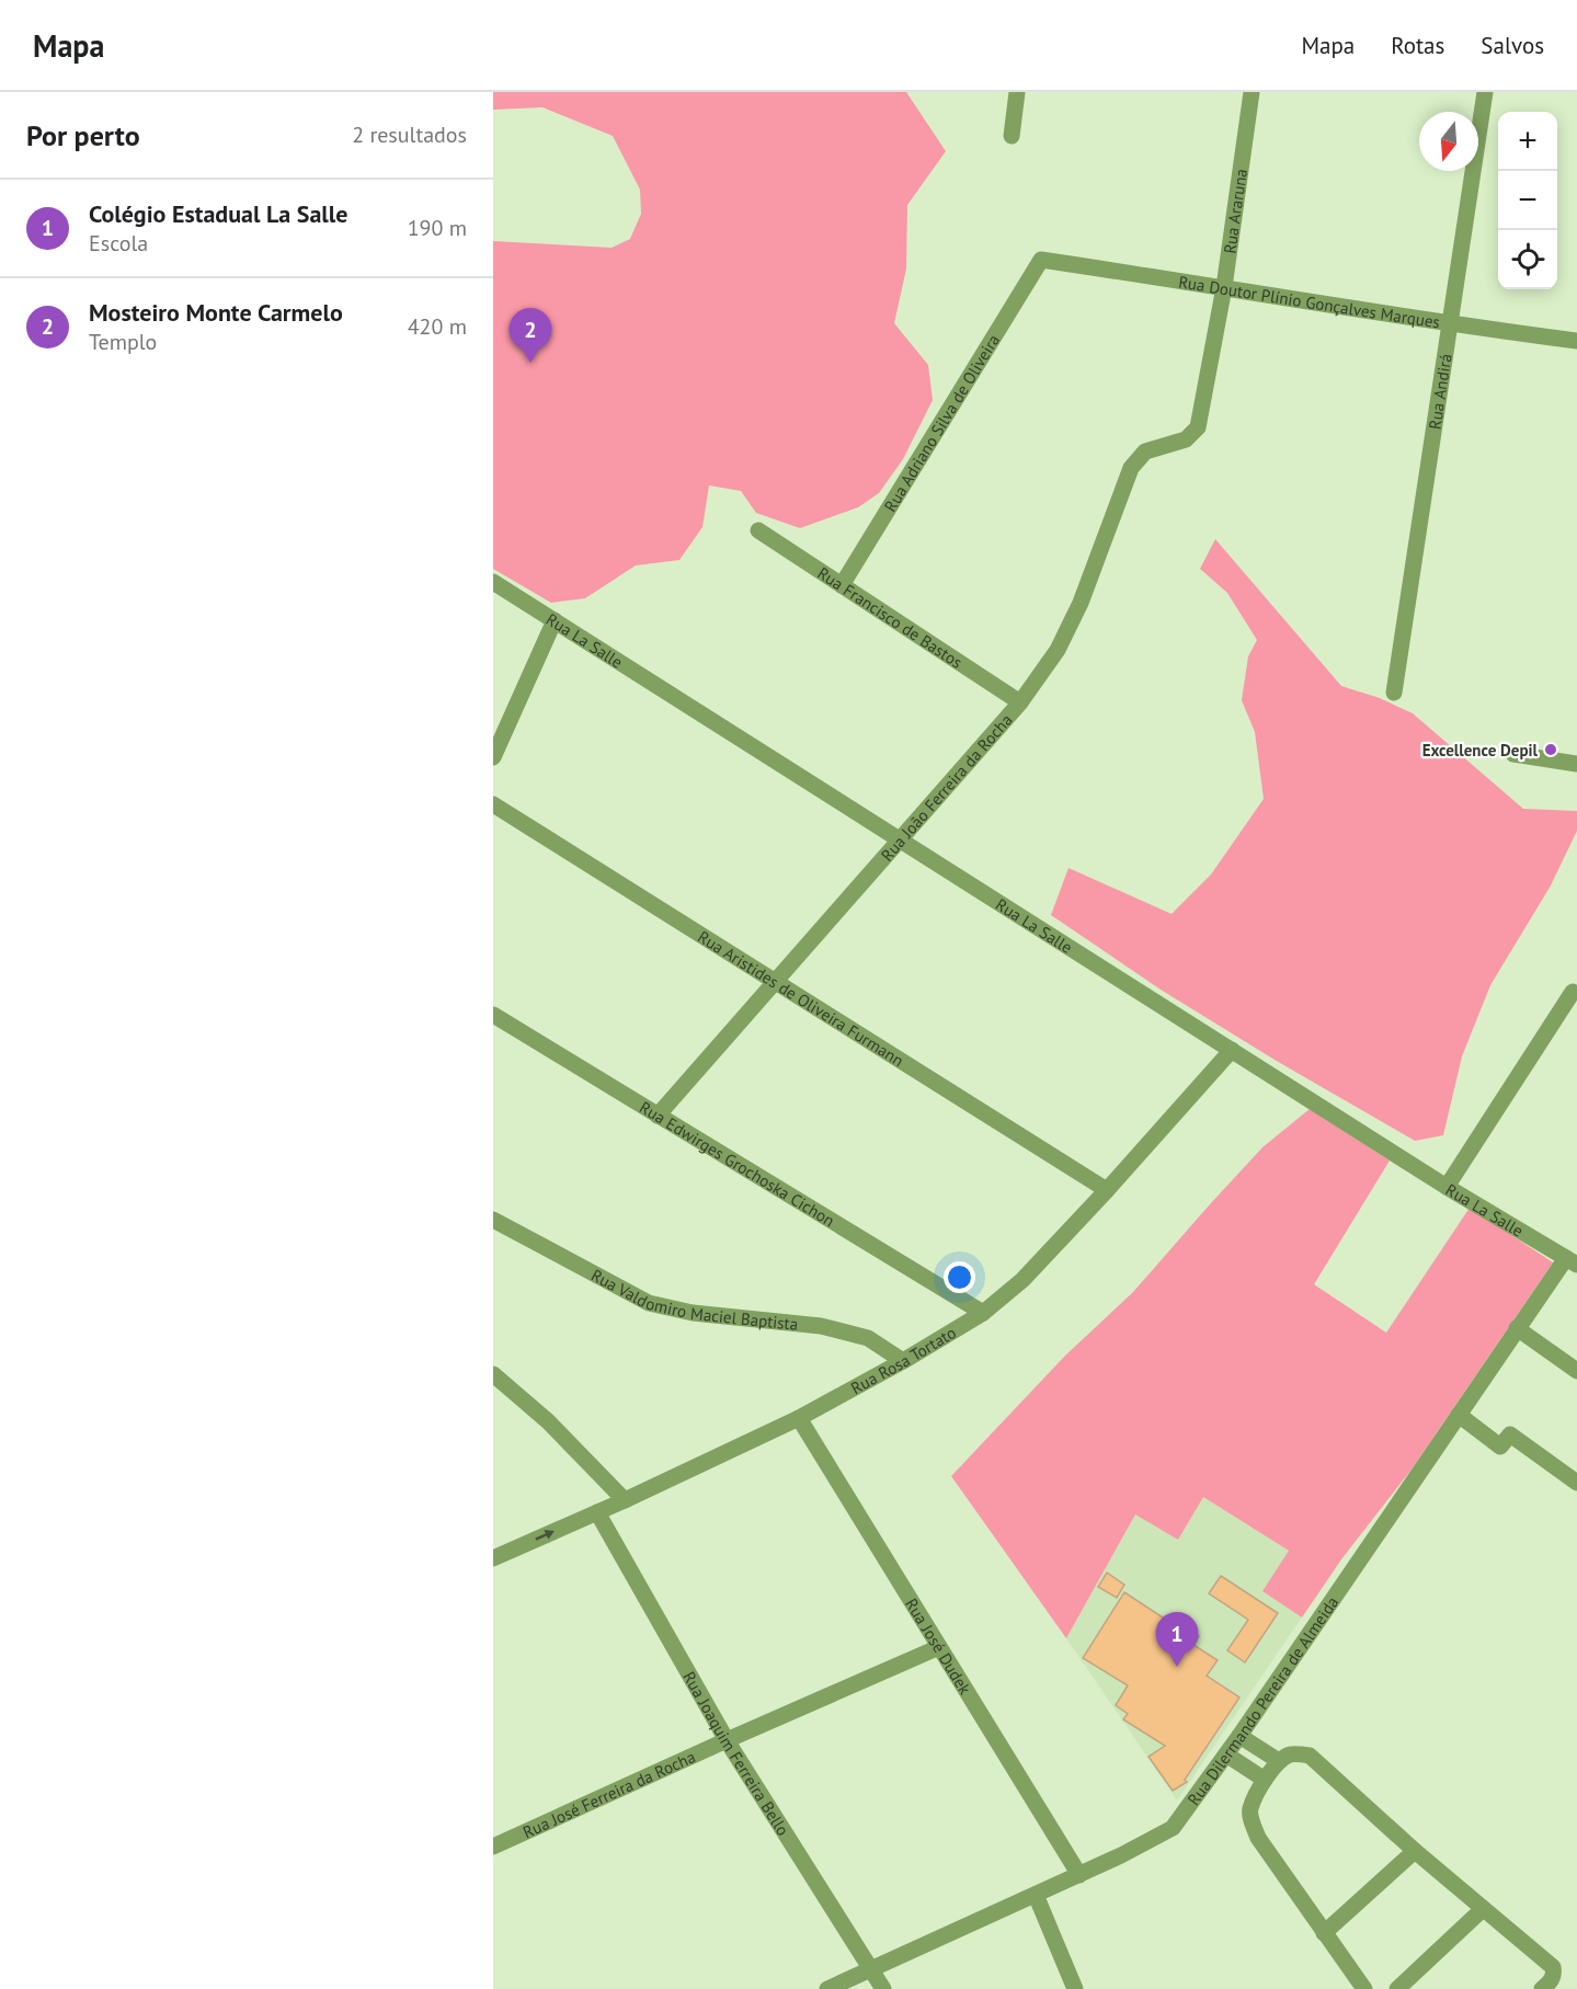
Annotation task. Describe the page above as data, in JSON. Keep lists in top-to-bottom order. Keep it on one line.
{"streets":{"street":["Rua Araruna","Rua Doutor Plínio Gonçalves Marques","Rua Andirá","Rua Adriano Silva de Oliveira","Rua Francisco de Bastos","Rua La Salle","Rua João Ferreira da Rocha","Rua Aristides de Oliveira Furmann","Rua Edwirges Grochoska Cichon","Rua Valdomiro Maciel Baptista","Rua Rosa Tortato","Rua José Dudek","Rua Dilermando Pereira de Almeida","Rua Joaquim Ferreira Bello","Rua José Ferreira da Rocha"]},"crossings":[["Rua Araruna","Rua Doutor Plínio Gonçalves Marques"],["Rua Araruna","Rua João Ferreira da Rocha"],["Rua Doutor Plínio Gonçalves Marques","Rua Andirá"],["Rua Doutor Plínio Gonçalves Marques","Rua Adriano Silva de Oliveira"],["Rua Adriano Silva de Oliveira","Rua Francisco de Bastos"],["Rua Francisco de Bastos","Rua João Ferreira da Rocha"],["Rua La Salle","Rua João Ferreira da Rocha"],["Rua La Salle","Rua Rosa Tortato"],["Rua La Salle","Rua Dilermando Pereira de Almeida"],["Rua João Ferreira da Rocha","Rua Aristides de Oliveira Furmann"],["Rua João Ferreira da Rocha","Rua Edwirges Grochoska Cichon"],["Rua Aristides de Oliveira Furmann","Rua Rosa Tortato"],["Rua Edwirges Grochoska Cichon","Rua Rosa Tortato"],["Rua Valdomiro Maciel Baptista","Rua Rosa Tortato"],["Rua Rosa Tortato","Rua José Dudek"],["Rua Rosa Tortato","Rua Joaquim Ferreira Bello"],["Rua José Dudek","Rua Dilermando Pereira de Almeida"],["Rua José Dudek","Rua José Ferreira da Rocha"],["Rua Dilermando Pereira de Almeida","Rua Joaquim Ferreira Bello"],["Rua Joaquim Ferreira Bello","Rua José Ferreira da Rocha"]],"places":["Excellence Depil"],"north":"bottom","page":{"header":"Mapa","nav":["Mapa","Rotas","Salvos"],"heading":["Por perto","2 resultados"],"map_buttons":["+","−"],"list":[{"mark":"1","name":"Colégio Estadual La Salle","note":"Escola","value":"190 m"},{"mark":"2","name":"Mosteiro Monte Carmelo","note":"Templo","value":"420 m"}],"pins":["2","1"]}}
